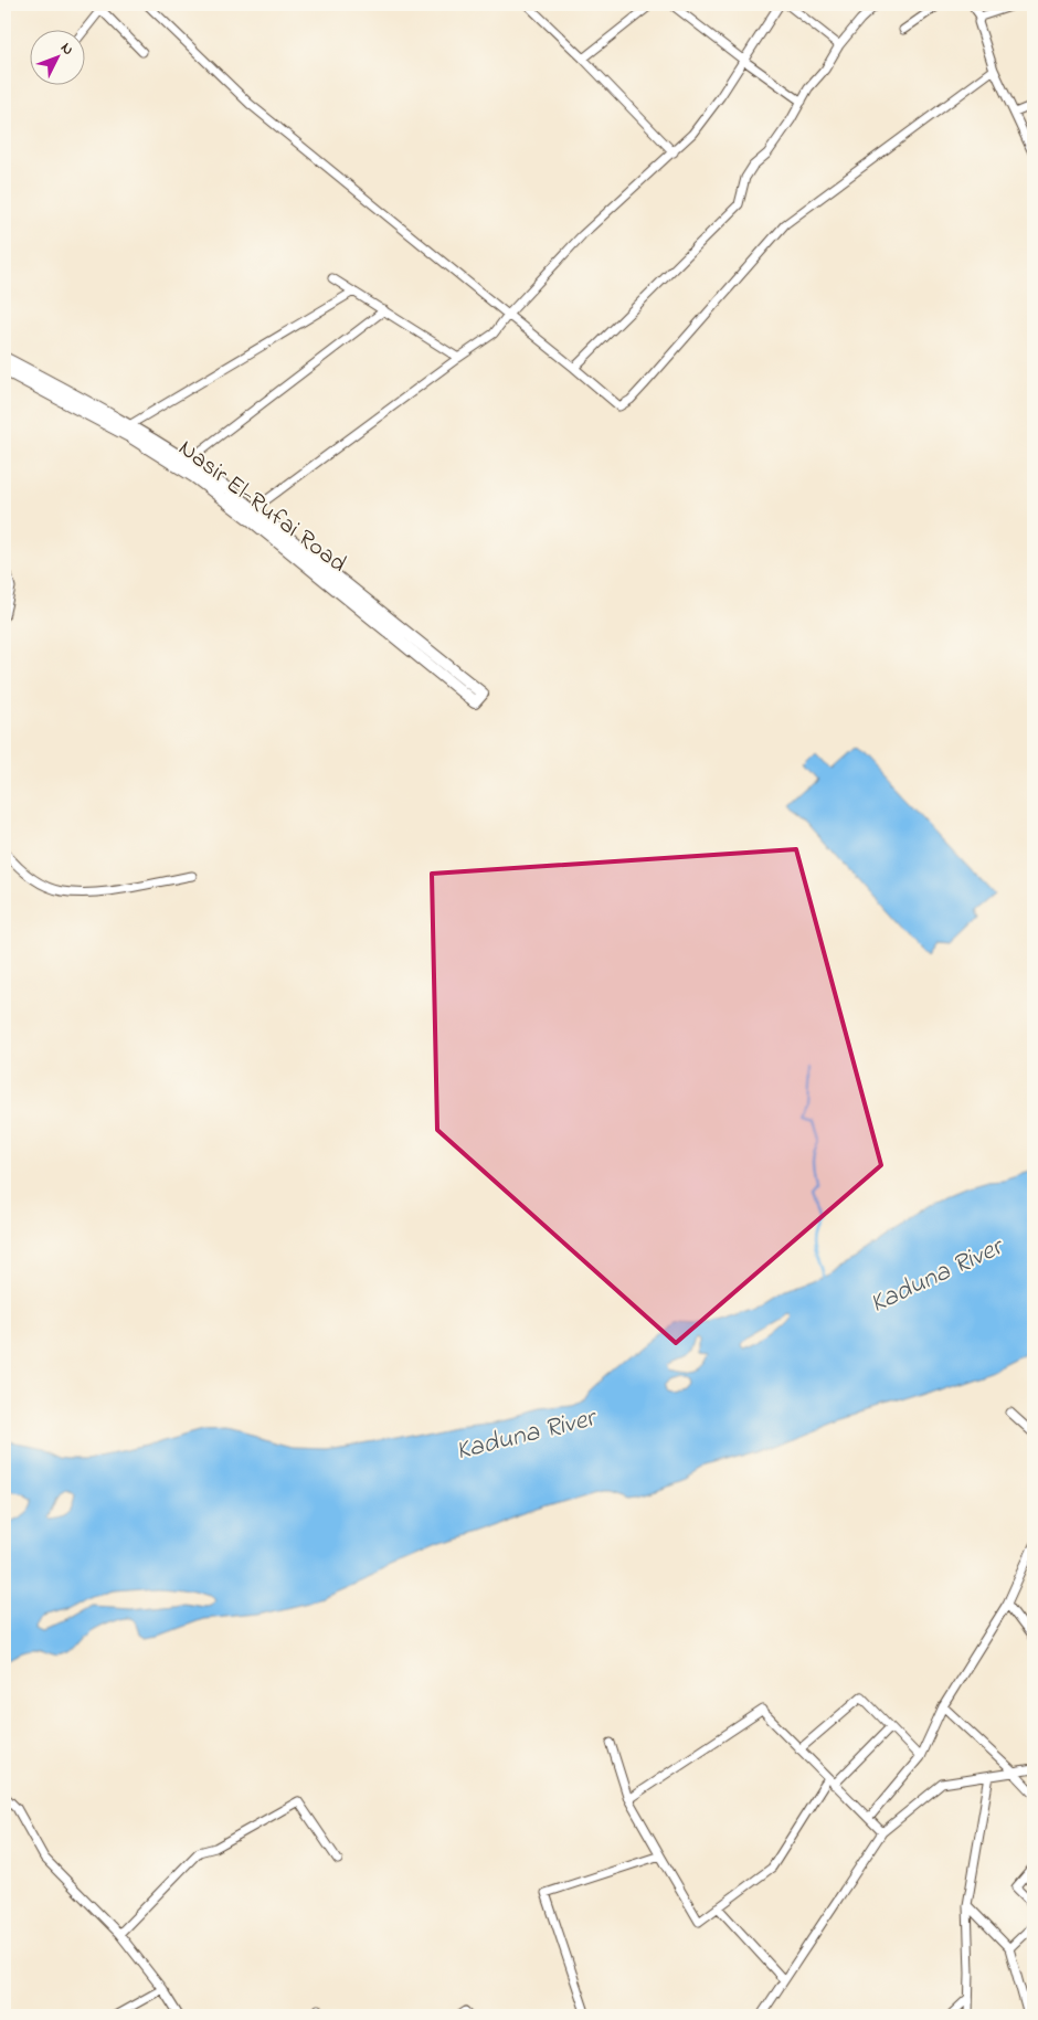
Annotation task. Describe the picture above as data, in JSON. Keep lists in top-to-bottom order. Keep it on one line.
{"streets":{"main road":["Nasir El-Rufai Road"]},"water":["Kaduna River"],"north":"top right"}
